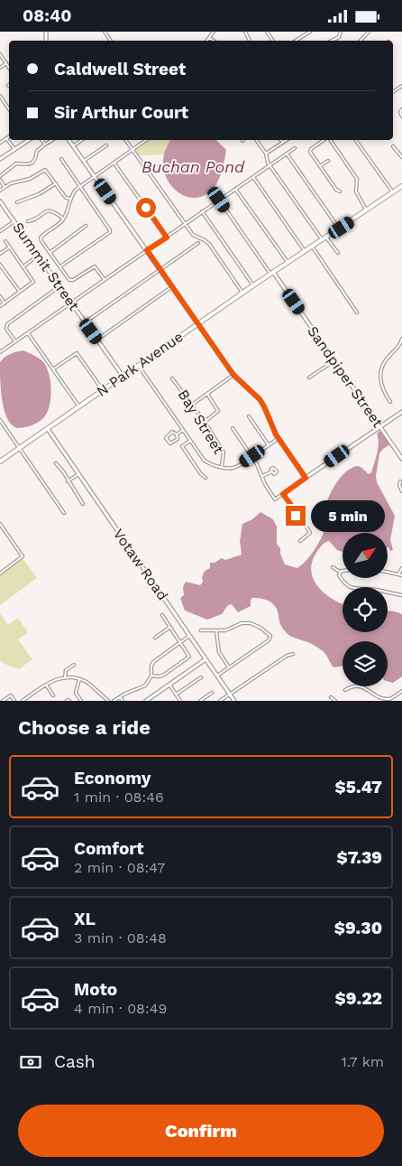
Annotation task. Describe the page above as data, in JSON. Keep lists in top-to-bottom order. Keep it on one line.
{"streets":{"main road":["N Park Avenue"],"street":["Summit Street","Sandpiper Street","Bay Street","Votaw Road"]},"crossings":[["Summit Street","N Park Avenue"],["N Park Avenue","Sandpiper Street"],["N Park Avenue","Votaw Road"]],"water":["Buchan Pond"],"north":"top right","page":{"status":"08:40","banner":["Caldwell Street","Sir Arthur Court"],"bubble":"5 min","heading":"Choose a ride","list":[{"name":"Economy","note":"1 min · 08:46","value":"$5.47"},{"name":"Comfort","note":"2 min · 08:47","value":"$7.39"},{"name":"XL","note":"3 min · 08:48","value":"$9.30"},{"name":"Moto","note":"4 min · 08:49","value":"$9.22"}],"pay":["Cash","1.7 km"],"buttons":"Confirm"}}
